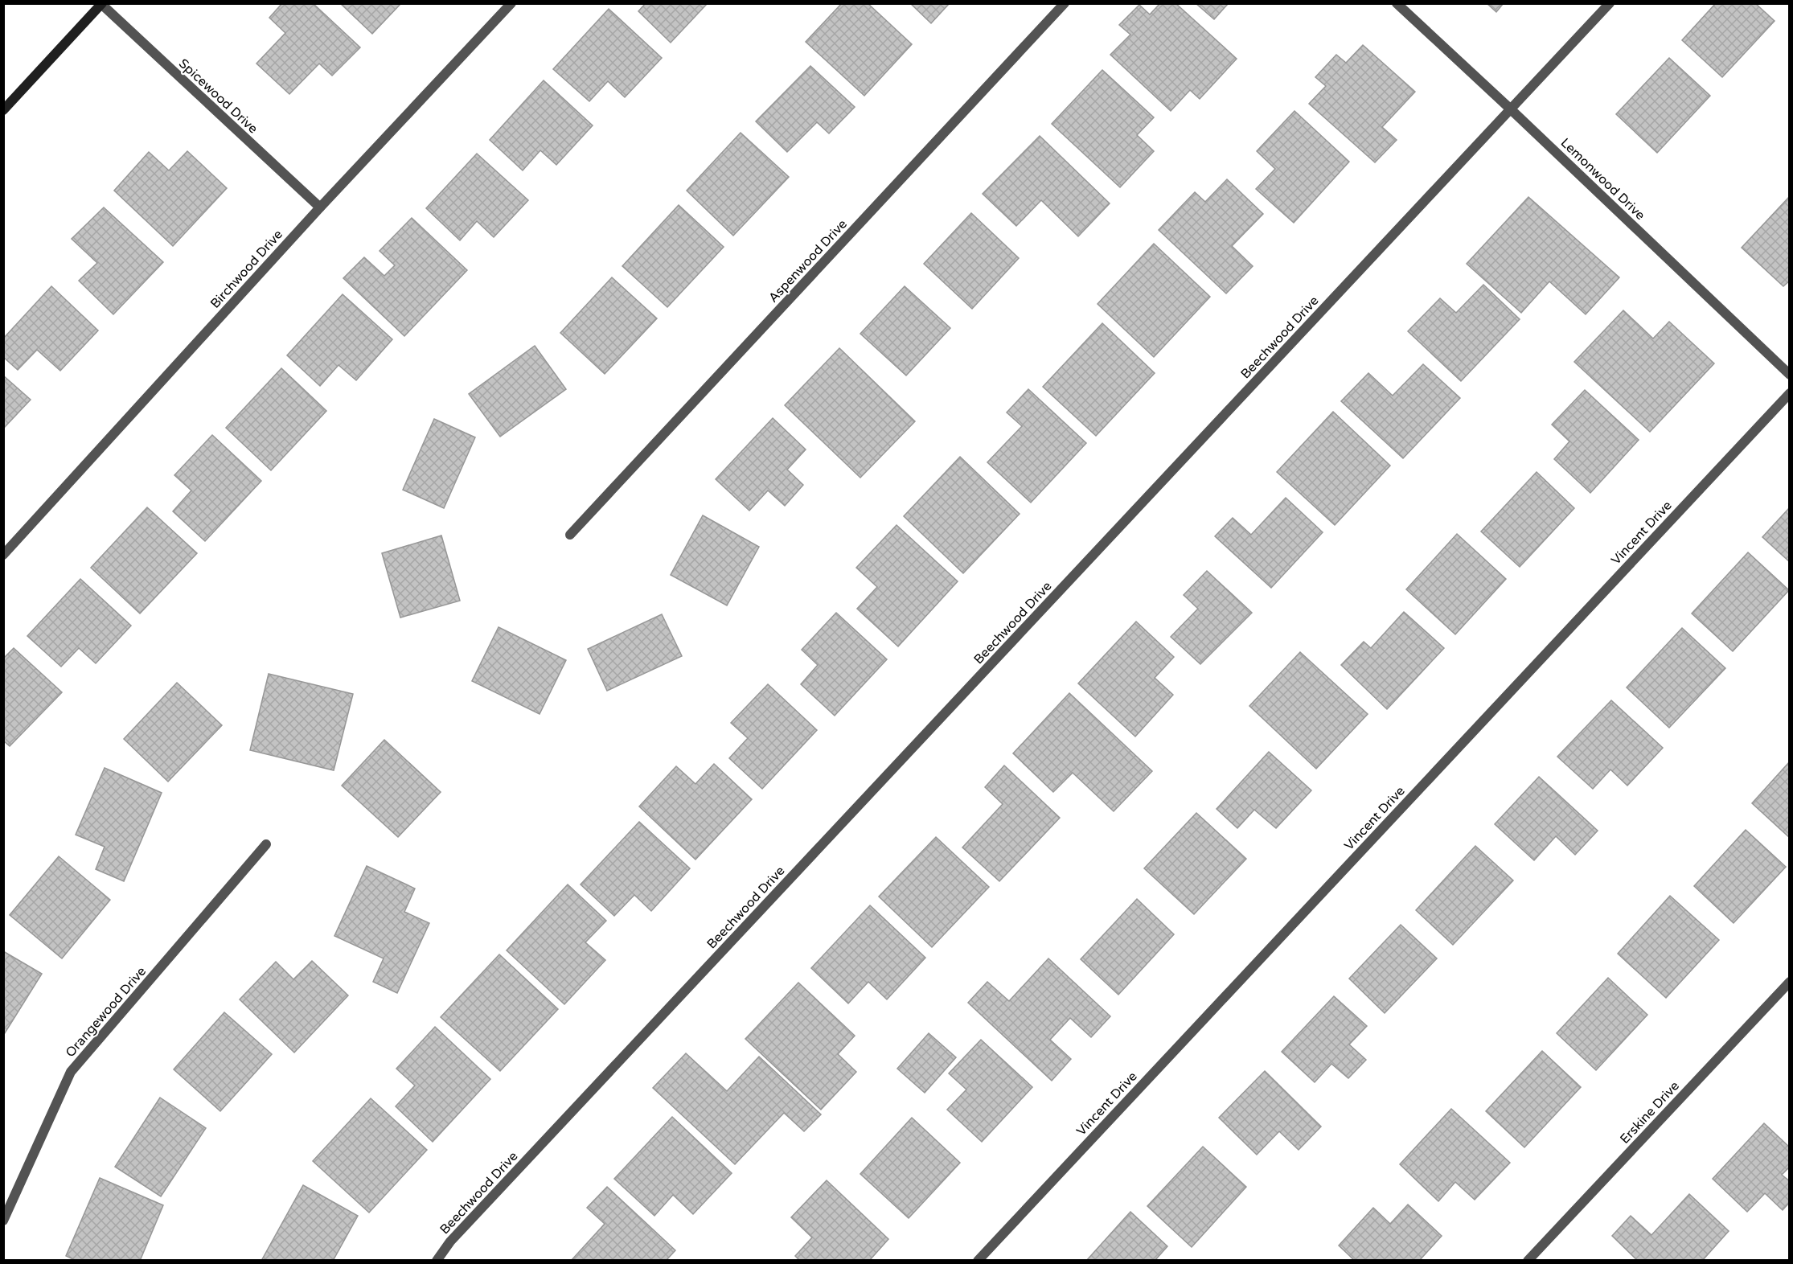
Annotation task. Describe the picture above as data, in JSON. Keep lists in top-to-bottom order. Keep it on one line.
{"streets":{"street":["Spicewood Drive","Lemonwood Drive","Aspenwood Drive","Birchwood Drive","Beechwood Drive","Vincent Drive","Orangewood Drive","Erskine Drive"]},"crossings":[["Spicewood Drive","Birchwood Drive"],["Lemonwood Drive","Beechwood Drive"]]}
